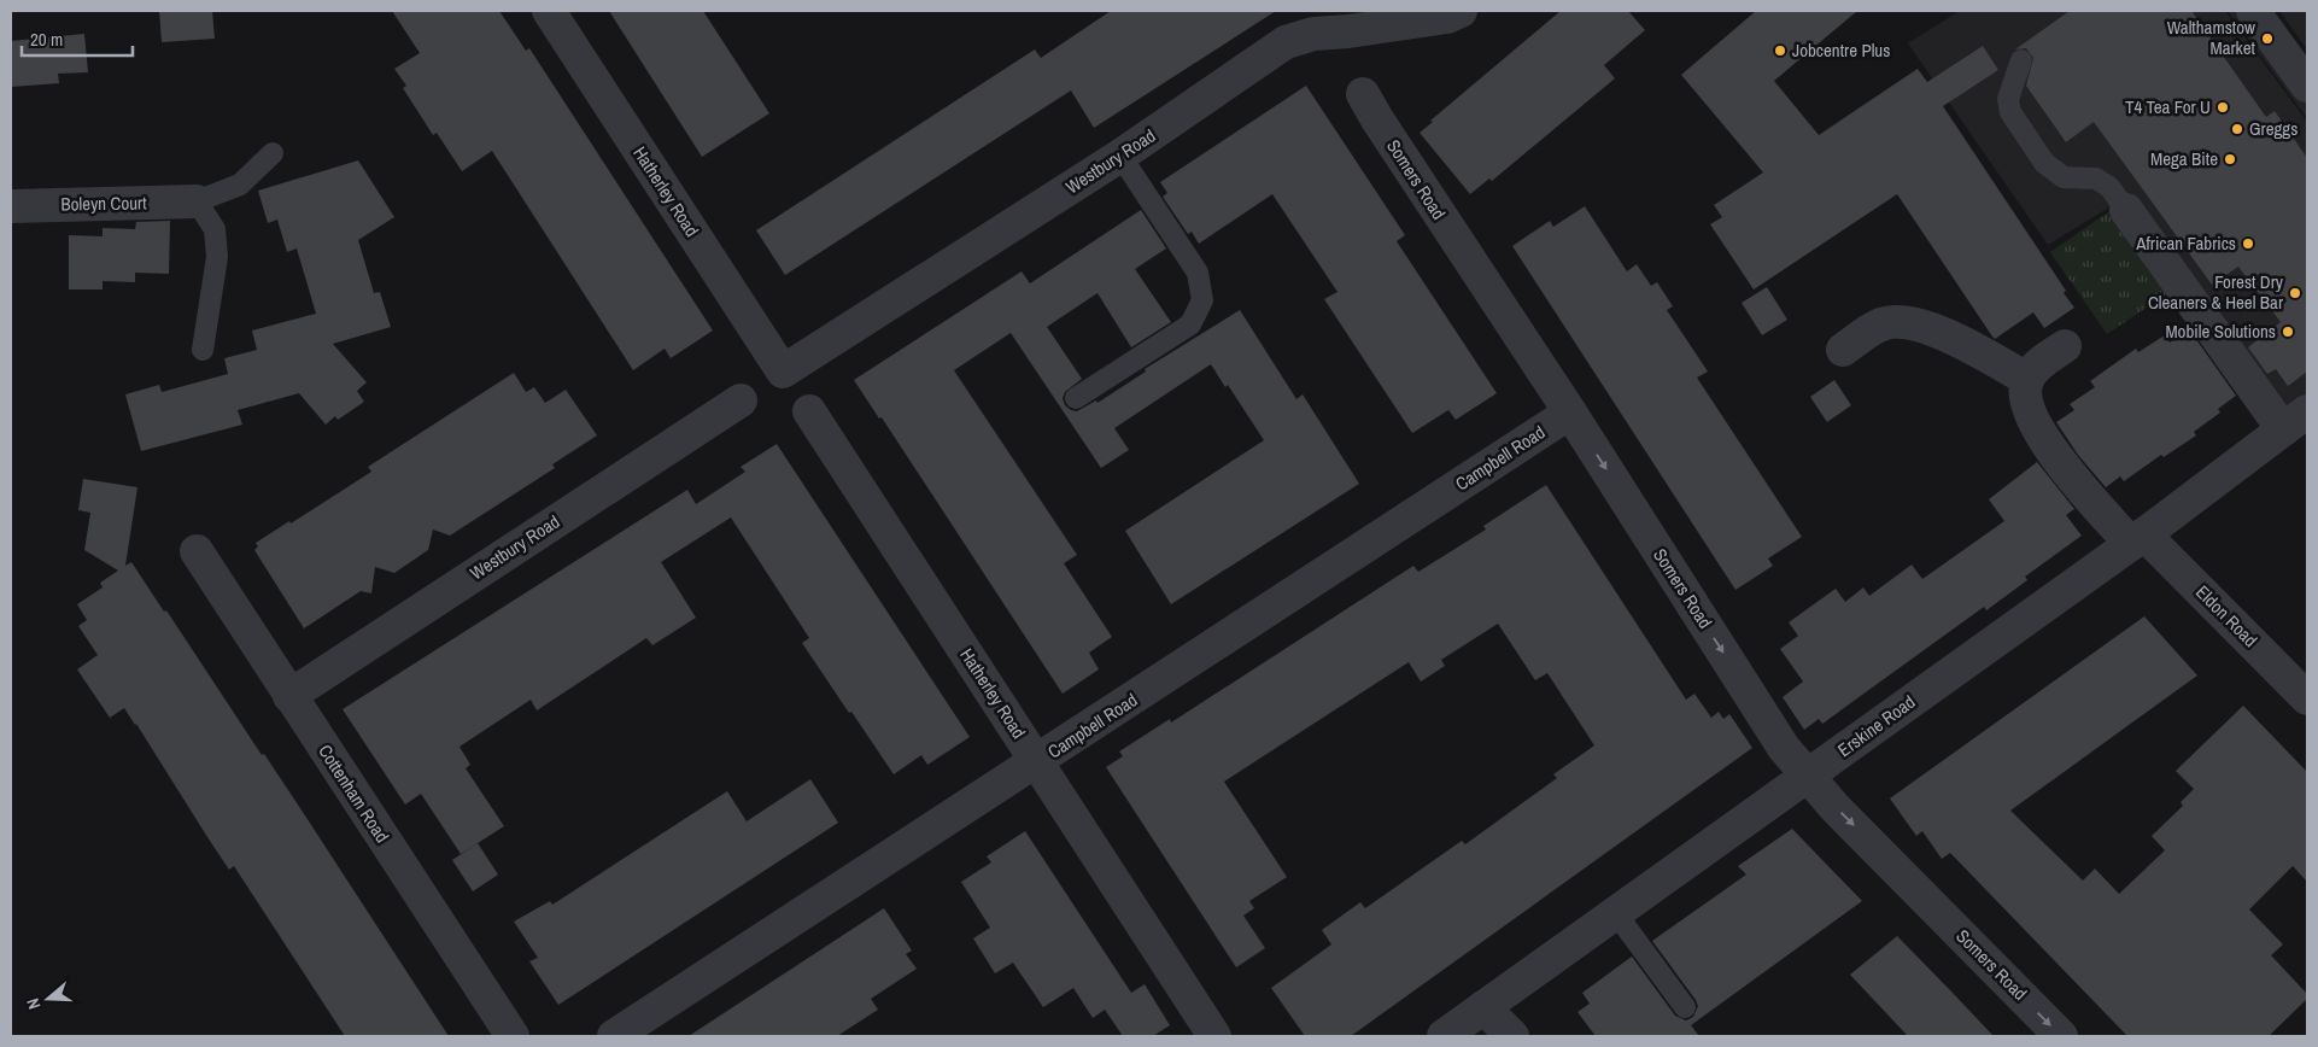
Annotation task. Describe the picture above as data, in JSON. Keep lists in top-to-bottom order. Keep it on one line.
{"streets":{"street":["Westbury Road","Somers Road","Hatherley Road","Boleyn Court","Campbell Road","Eldon Road","Erskine Road","Cottenham Road"]},"crossings":[["Westbury Road","Hatherley Road"],["Westbury Road","Cottenham Road"],["Somers Road","Campbell Road"],["Somers Road","Erskine Road"],["Hatherley Road","Campbell Road"],["Eldon Road","Erskine Road"]],"one_way":["Somers Road"],"places":["Walthamstow Market","Jobcentre Plus","T4 Tea For U","Greggs","Mega Bite","African Fabrics","Forest Dry Cleaners & Heel Bar","Mobile Solutions"],"scale_bar":"20 m","north":"left"}
